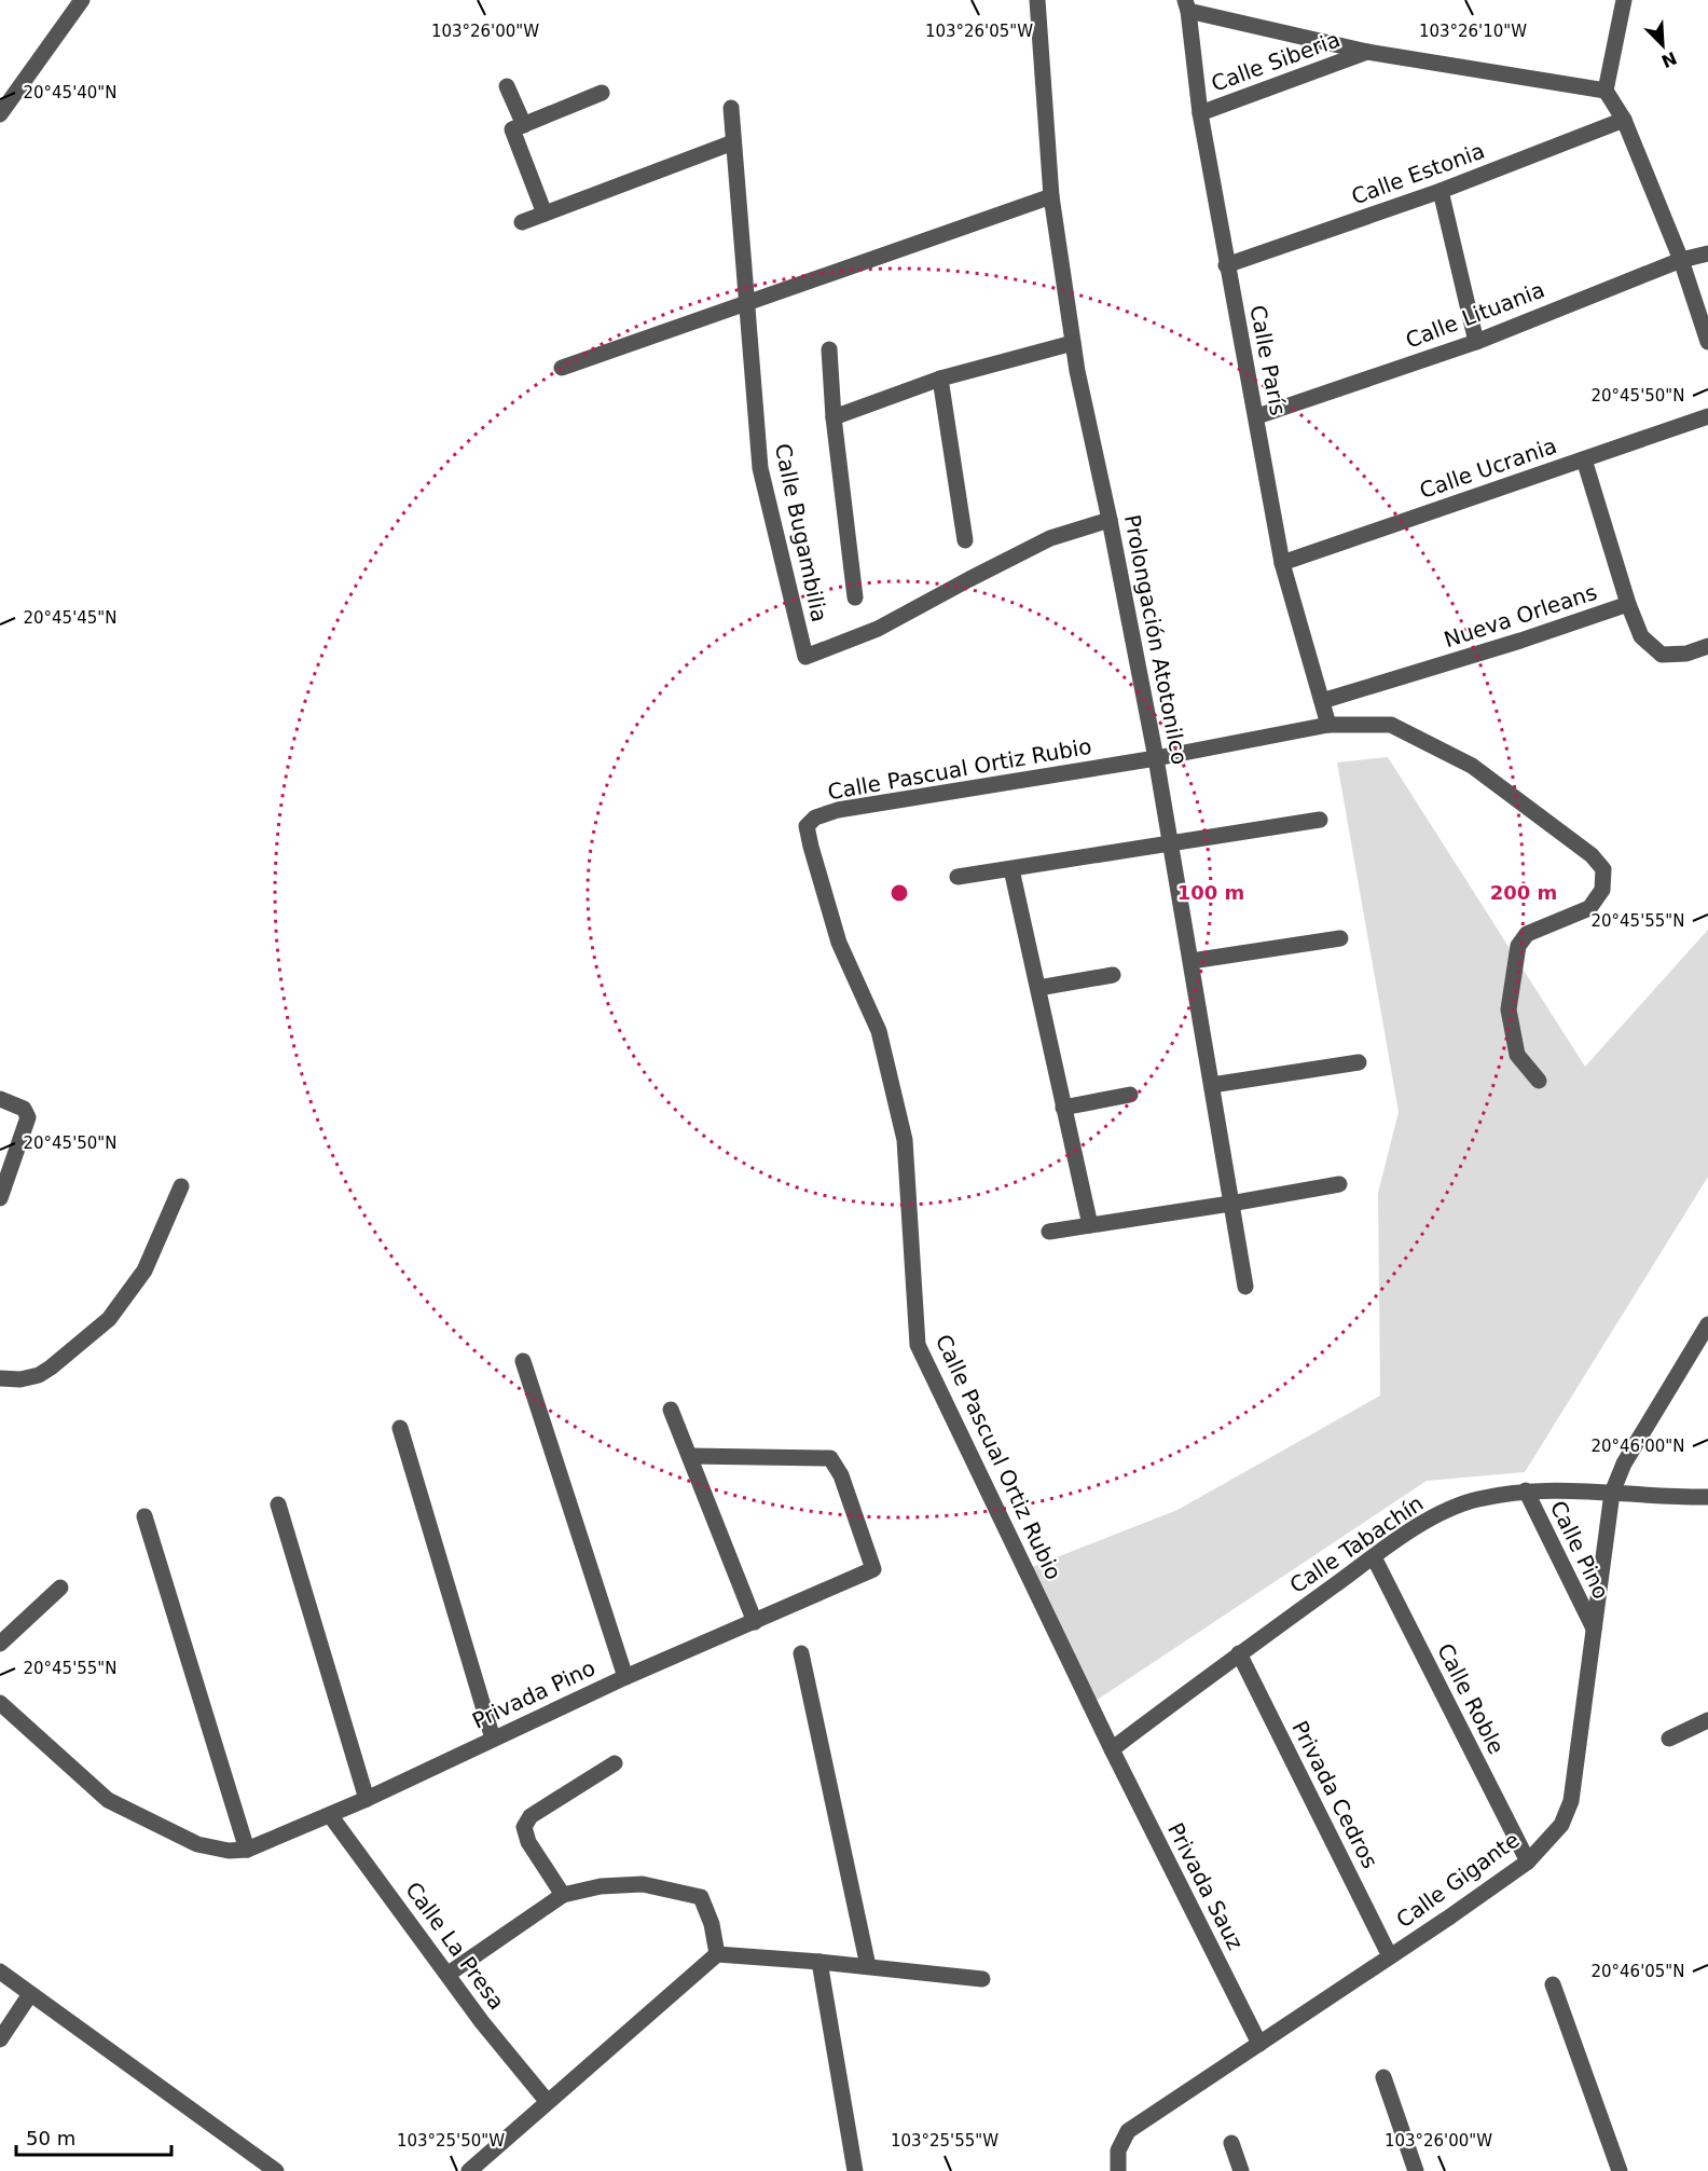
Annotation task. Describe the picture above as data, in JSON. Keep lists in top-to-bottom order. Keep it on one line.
{"streets":{"street":["Calle Siberia","Calle Estonia","Calle Lituania","Calle París","Calle Ucrania","Calle Bugambilia","Nueva Orleans","Prolongación Atotonilco","Calle Pascual Ortiz Rubio","Calle Tabachín","Calle Pino","Privada Pino","Calle Roble","Privada Cedros","Calle Gigante","Privada Sauz","Calle La Presa"]},"crossings":[["Calle Siberia","Calle París"],["Calle Estonia","Calle París"],["Calle Lituania","Calle París"],["Calle París","Calle Ucrania"],["Calle París","Nueva Orleans"],["Calle París","Calle Pascual Ortiz Rubio"],["Calle Bugambilia","Prolongación Atotonilco"],["Prolongación Atotonilco","Calle Pascual Ortiz Rubio"],["Calle Pascual Ortiz Rubio","Calle Tabachín"],["Calle Pascual Ortiz Rubio","Privada Sauz"],["Calle Tabachín","Calle Pino"],["Calle Tabachín","Calle Roble"],["Calle Tabachín","Privada Cedros"],["Calle Tabachín","Calle Gigante"],["Calle Tabachín","Privada Sauz"],["Calle Pino","Calle Gigante"],["Privada Pino","Calle La Presa"],["Calle Roble","Calle Gigante"],["Privada Cedros","Calle Gigante"],["Calle Gigante","Privada Sauz"]],"scale_bar":"50 m","north":"bottom right","coordinates":["103°26'00\"W","103°26'05\"W","103°26'10\"W","20°45'40\"N","20°45'50\"N","20°45'45\"N","20°45'55\"N","20°46'00\"N","20°46'05\"N","103°25'50\"W","103°25'55\"W"],"rings":["100 m","200 m"]}
